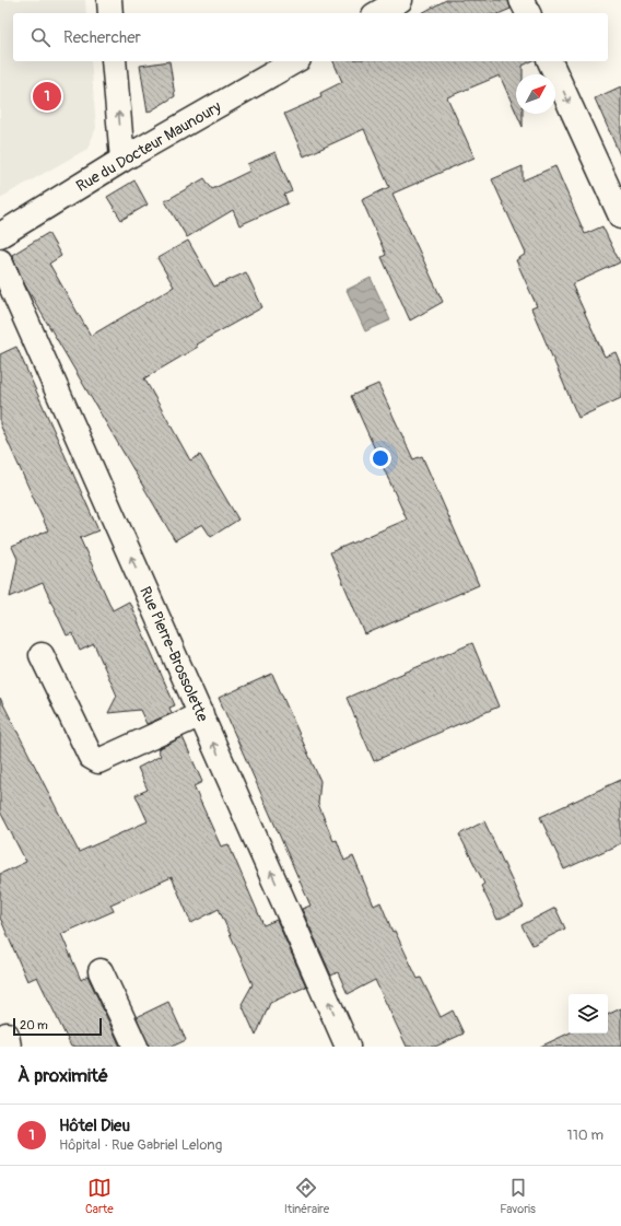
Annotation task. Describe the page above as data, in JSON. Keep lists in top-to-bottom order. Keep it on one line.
{"streets":{"street":["Rue du Docteur Maunoury","Rue Pierre-Brossolette"]},"one_way":["Rue Pierre-Brossolette"],"scale_bar":"20 m","north":"top right","page":{"search":"Rechercher","pins":"1","scale":"20 m","heading":"À proximité","list":[{"mark":"1","name":"Hôtel Dieu","note":"Hôpital · Rue Gabriel Lelong","value":"110 m"}],"nav":["Carte","Itinéraire","Favoris"]}}
